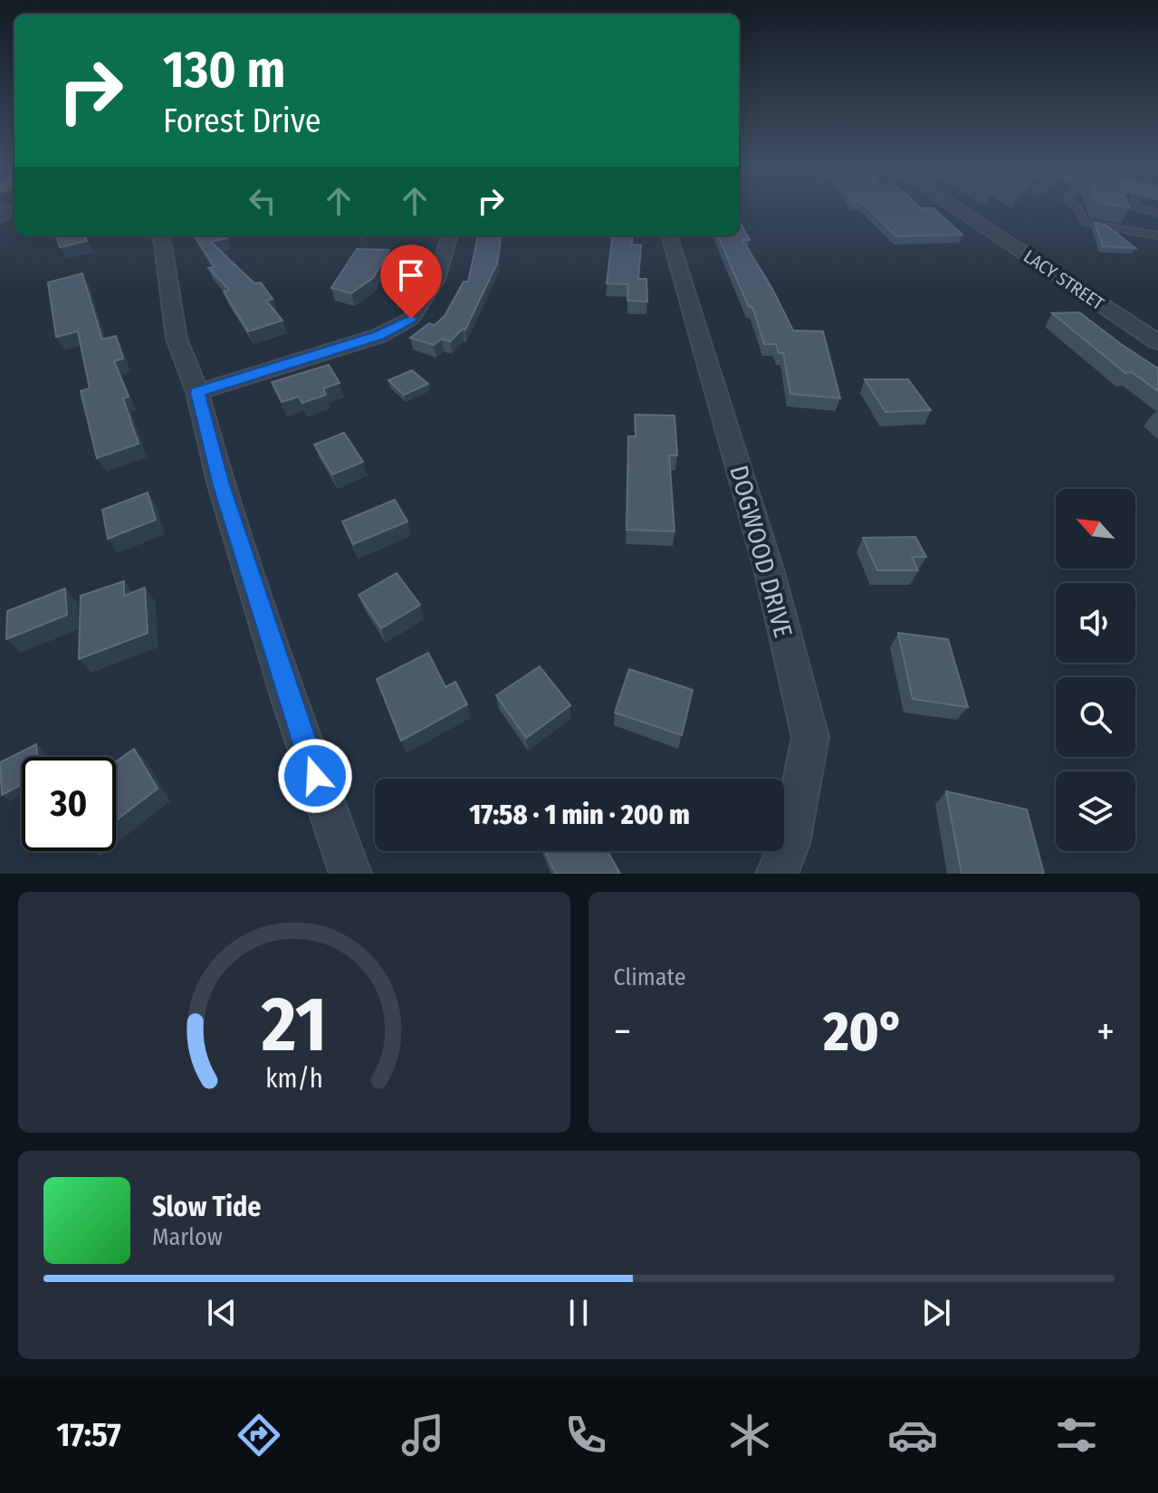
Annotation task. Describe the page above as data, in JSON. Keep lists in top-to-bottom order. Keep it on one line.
{"streets":{"street":["LACY STREET","DOGWOOD DRIVE"]},"north":"top left","page":{"turn":["130 m","Forest Drive"],"limit":"30","trip":"17:58 · 1 min · 200 m","tile":"Climate","heat":["−","20°","+"],"song":["Slow Tide","Marlow"],"tabs":"17:57","gauge":["21","km/h"]}}
